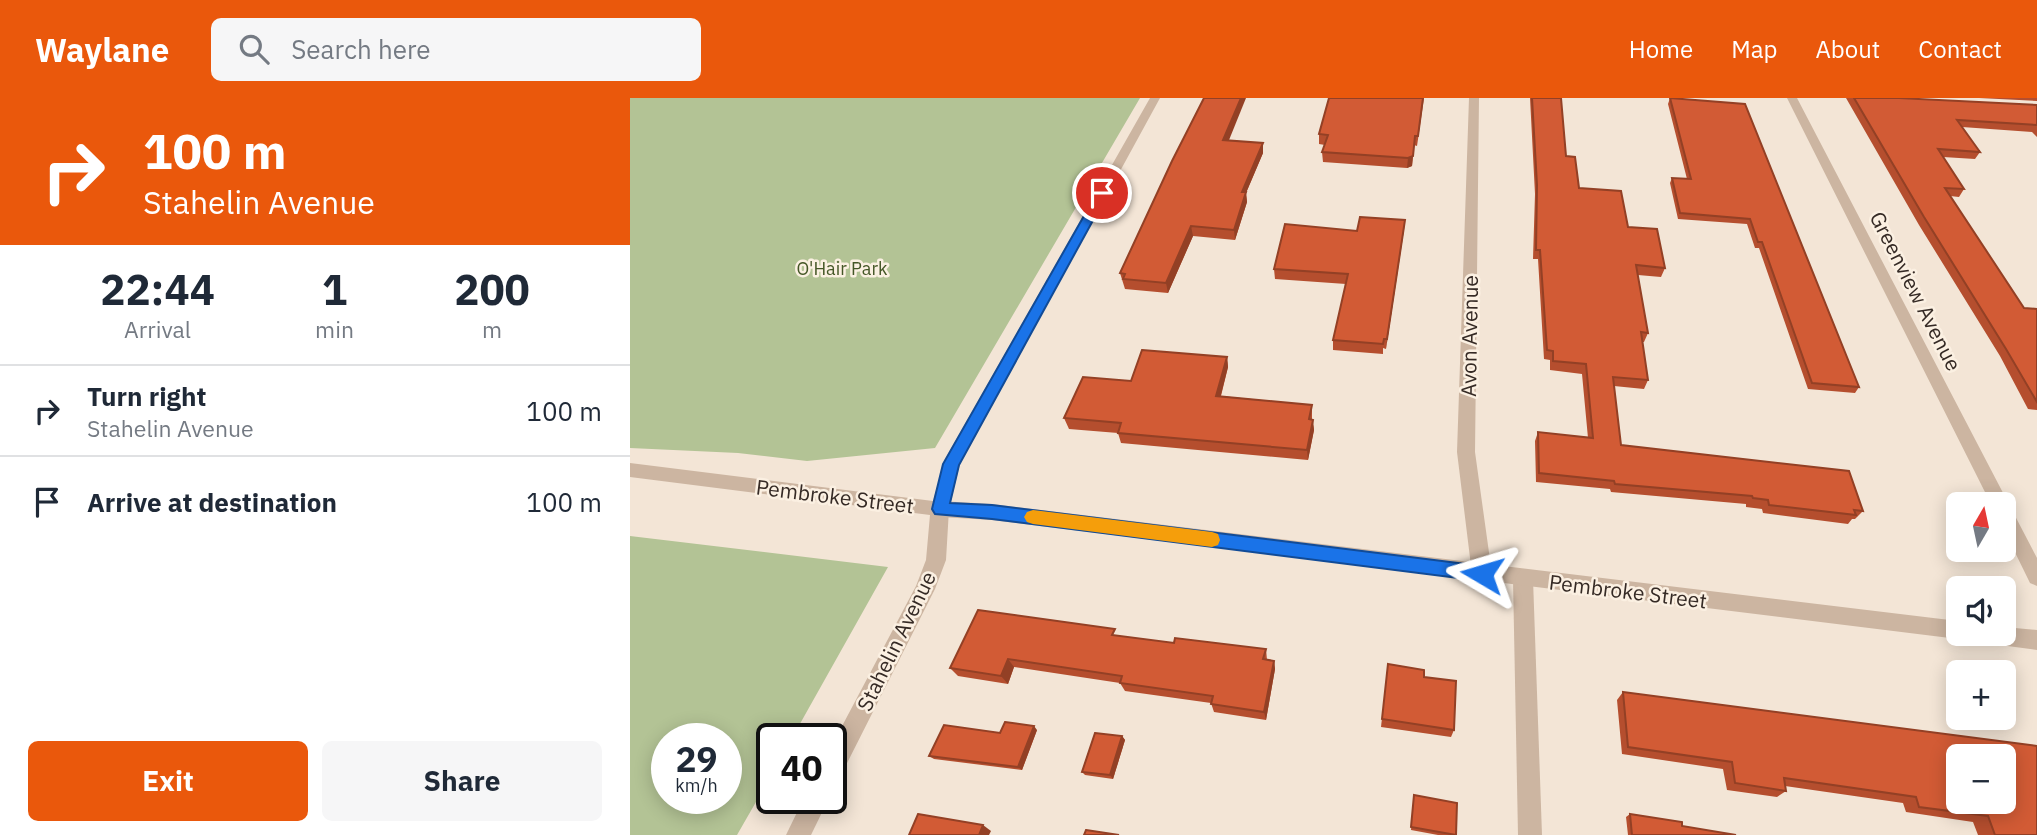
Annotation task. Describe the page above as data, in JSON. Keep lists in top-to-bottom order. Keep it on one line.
{"streets":{"street":["Greenview Avenue","Avon Avenue","Pembroke Street","Stahelin Avenue"]},"crossings":[["Avon Avenue","Pembroke Street"],["Pembroke Street","Stahelin Avenue"]],"parks":["O'Hair Park"],"north":"top","page":{"header":"Waylane","search":"Search here","nav":["Home","Map","About","Contact"],"turn":["100 m","Stahelin Avenue"],"eta":["22:44","Arrival","1","min","200","m"],"list":[{"name":"Turn right","note":"Stahelin Avenue","value":"100 m"},{"name":"Arrive at destination","value":"100 m"}],"map_buttons":["+","−"],"speed":"29 km/h","limit":"40","buttons":["Exit","Share"]}}
